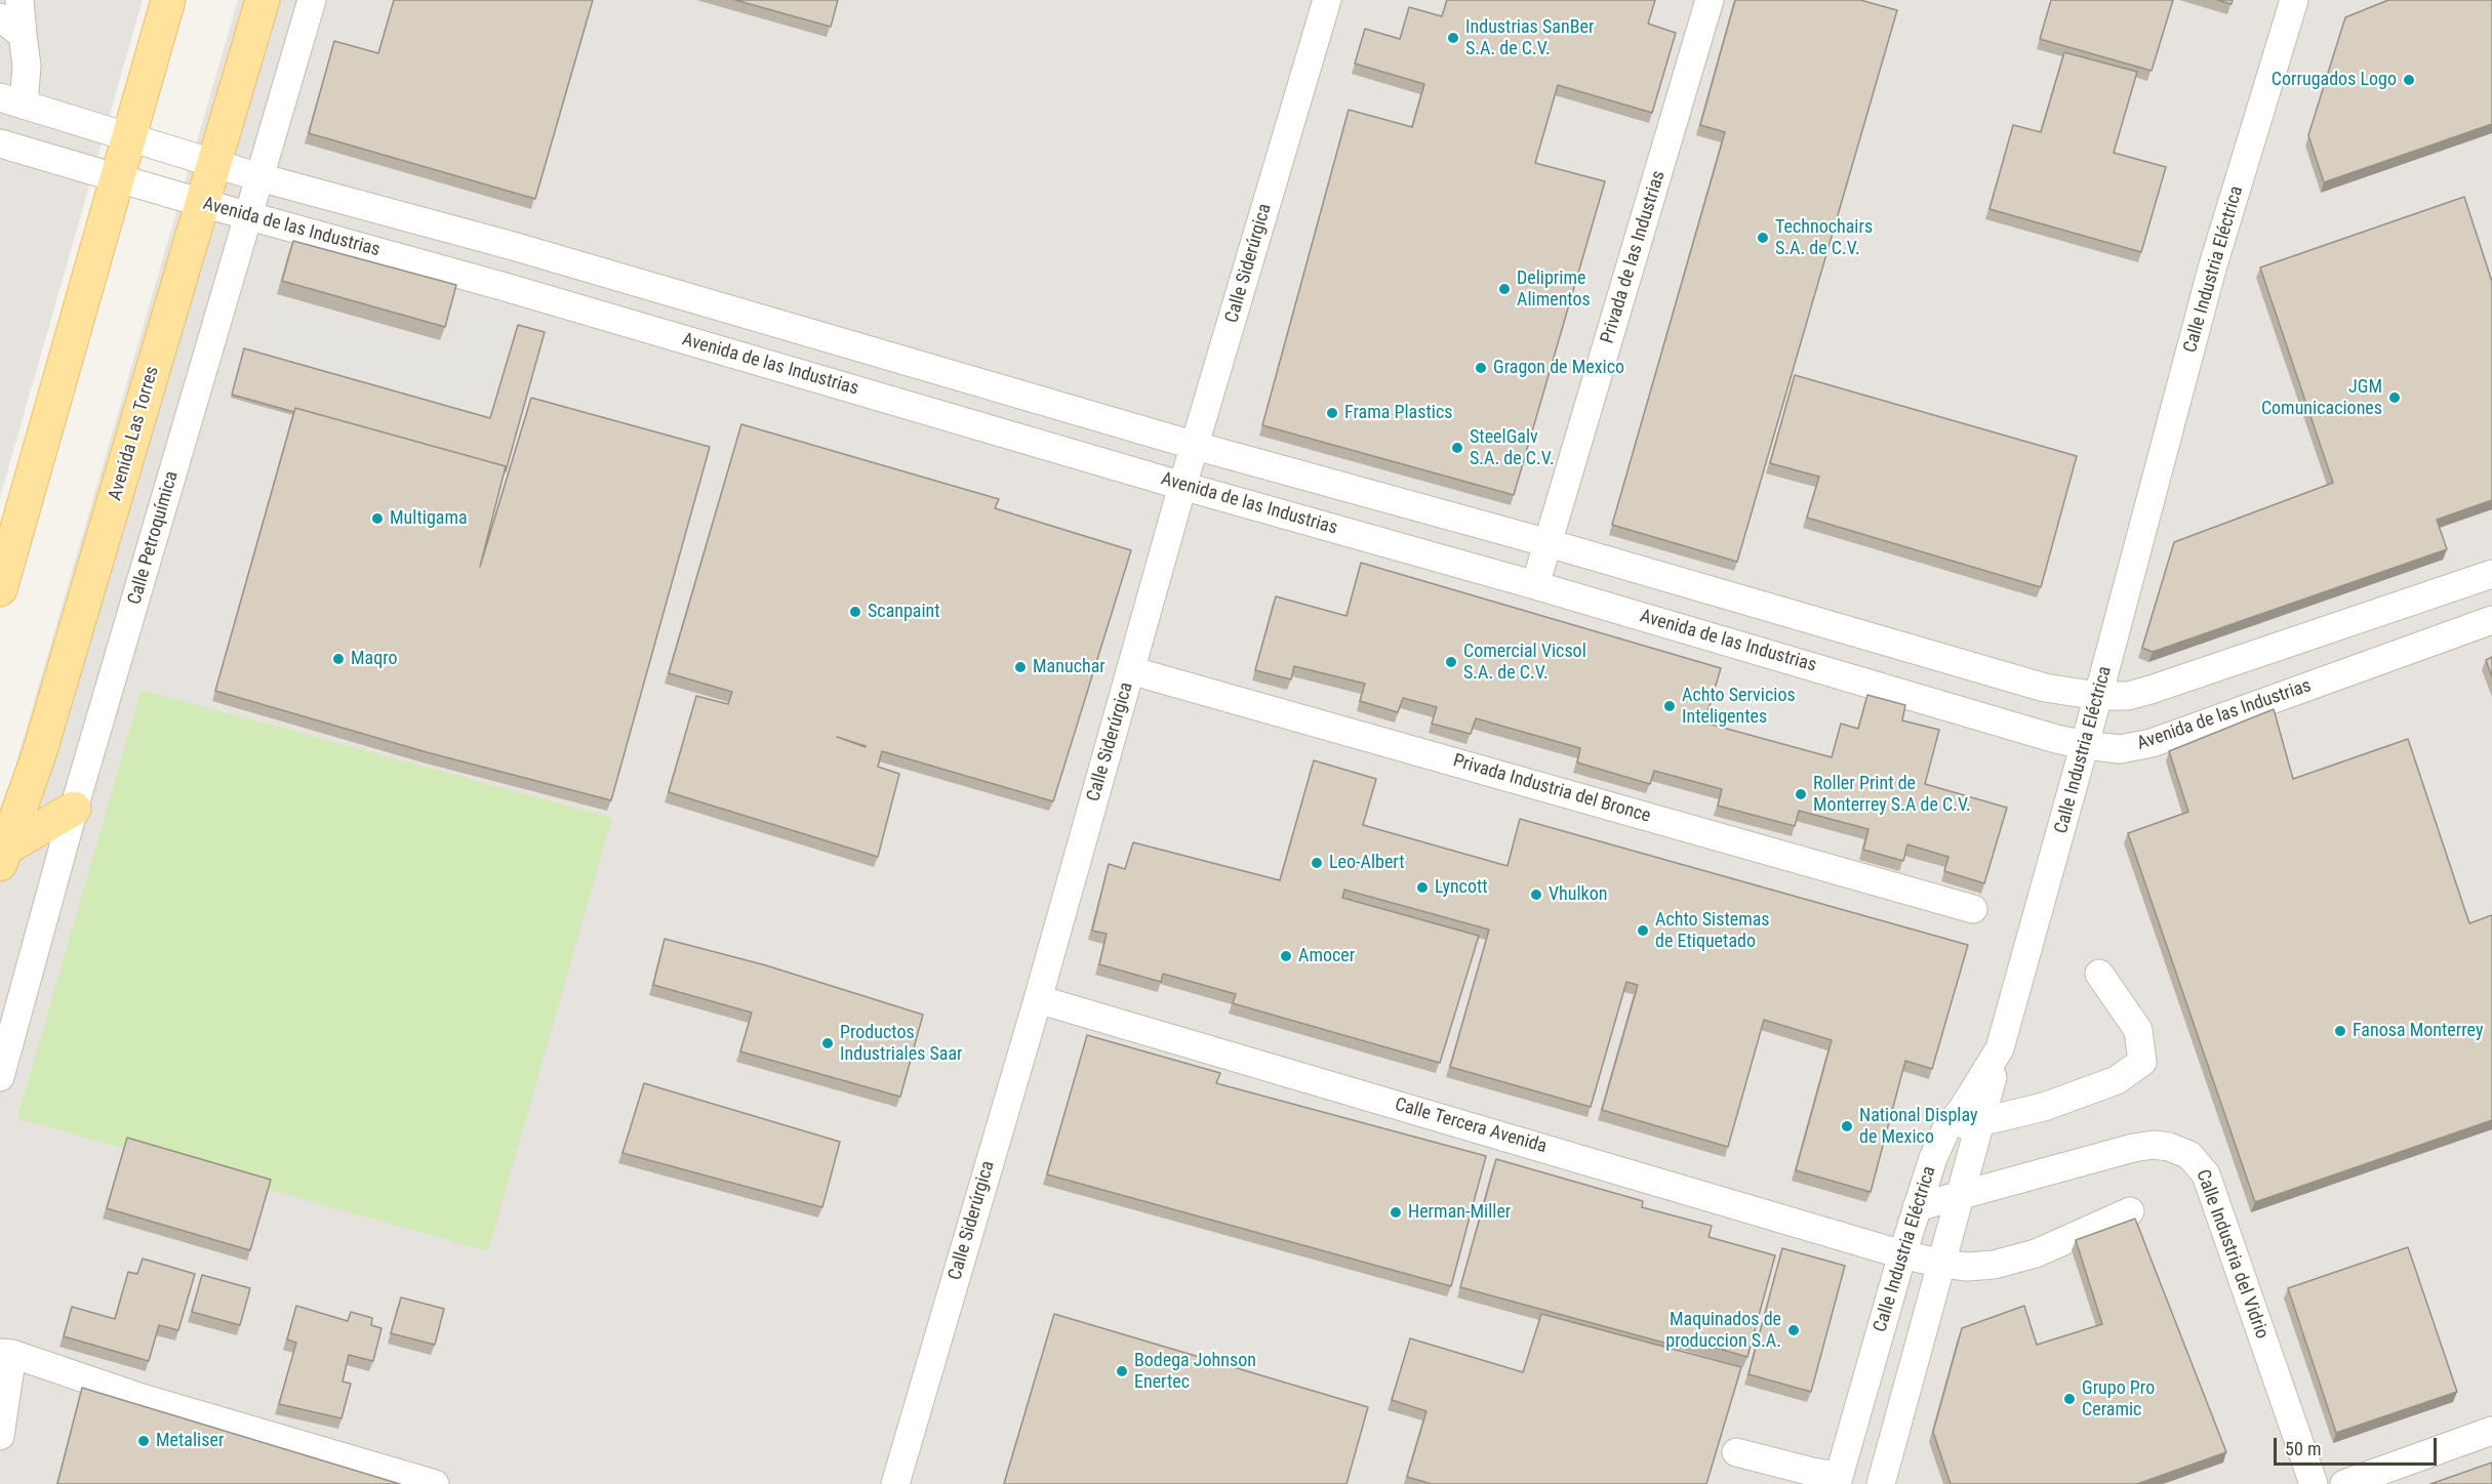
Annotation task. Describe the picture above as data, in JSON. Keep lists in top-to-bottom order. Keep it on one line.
{"streets":{"main road":["Avenida Las Torres"],"street":["Avenida de las Industrias","Privada de las Industrias","Calle Siderúrgica","Calle Industria Eléctrica","Calle Petroquímica","Privada Industria del Bronce","Calle Tercera Avenida","Calle Industria del Vidrio"]},"crossings":[["Avenida de las Industrias","Privada de las Industrias"],["Avenida de las Industrias","Calle Siderúrgica"],["Avenida de las Industrias","Calle Industria Eléctrica"],["Avenida de las Industrias","Avenida Las Torres"],["Avenida de las Industrias","Calle Petroquímica"],["Calle Siderúrgica","Privada Industria del Bronce"],["Calle Siderúrgica","Calle Tercera Avenida"],["Calle Industria Eléctrica","Calle Tercera Avenida"],["Calle Industria Eléctrica","Calle Industria del Vidrio"]],"places":["Industrias SanBer S.A. de C.V.","Corrugados Logo","Technochairs S.A. de C.V.","Deliprime Alimentos","Gragon de Mexico","JGM Comunicaciones","Frama Plastics","SteelGalv S.A. de C.V.","Multigama","Scanpaint","Maqro","Comercial Vicsol S.A. de C.V.","Manuchar","Achto Servicios Inteligentes","Roller Print de Monterrey S.A de C.V.","Leo-Albert","Lyncott","Vhulkon","Achto Sistemas de Etiquetado","Amocer","Fanosa Monterrey","Productos Industriales Saar","National Display de Mexico","Herman-Miller","Maquinados de produccion S.A.","Bodega Johnson Enertec","Grupo Pro Ceramic","Metaliser"],"scale_bar":"50 m"}
